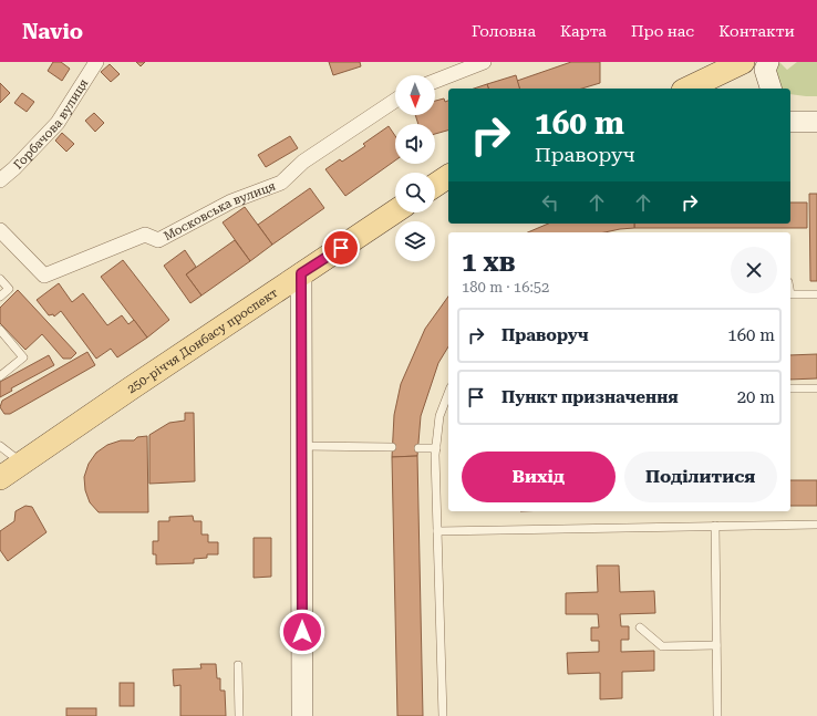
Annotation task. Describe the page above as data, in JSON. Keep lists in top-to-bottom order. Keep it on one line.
{"streets":{"main road":["250-річчя Донбасу проспект"],"street":["Горбачова вулиця","Московська вулиця"]},"north":"bottom","page":{"header":"Navio","nav":["Головна","Карта","Про нас","Контакти"],"turn":["160 m","Праворуч"],"heading":["1 хв","180 m · 16:52"],"list":[{"name":"Праворуч","value":"160 m"},{"name":"Пункт призначення","value":"20 m"}],"buttons":["Вихід","Поділитися"]}}
